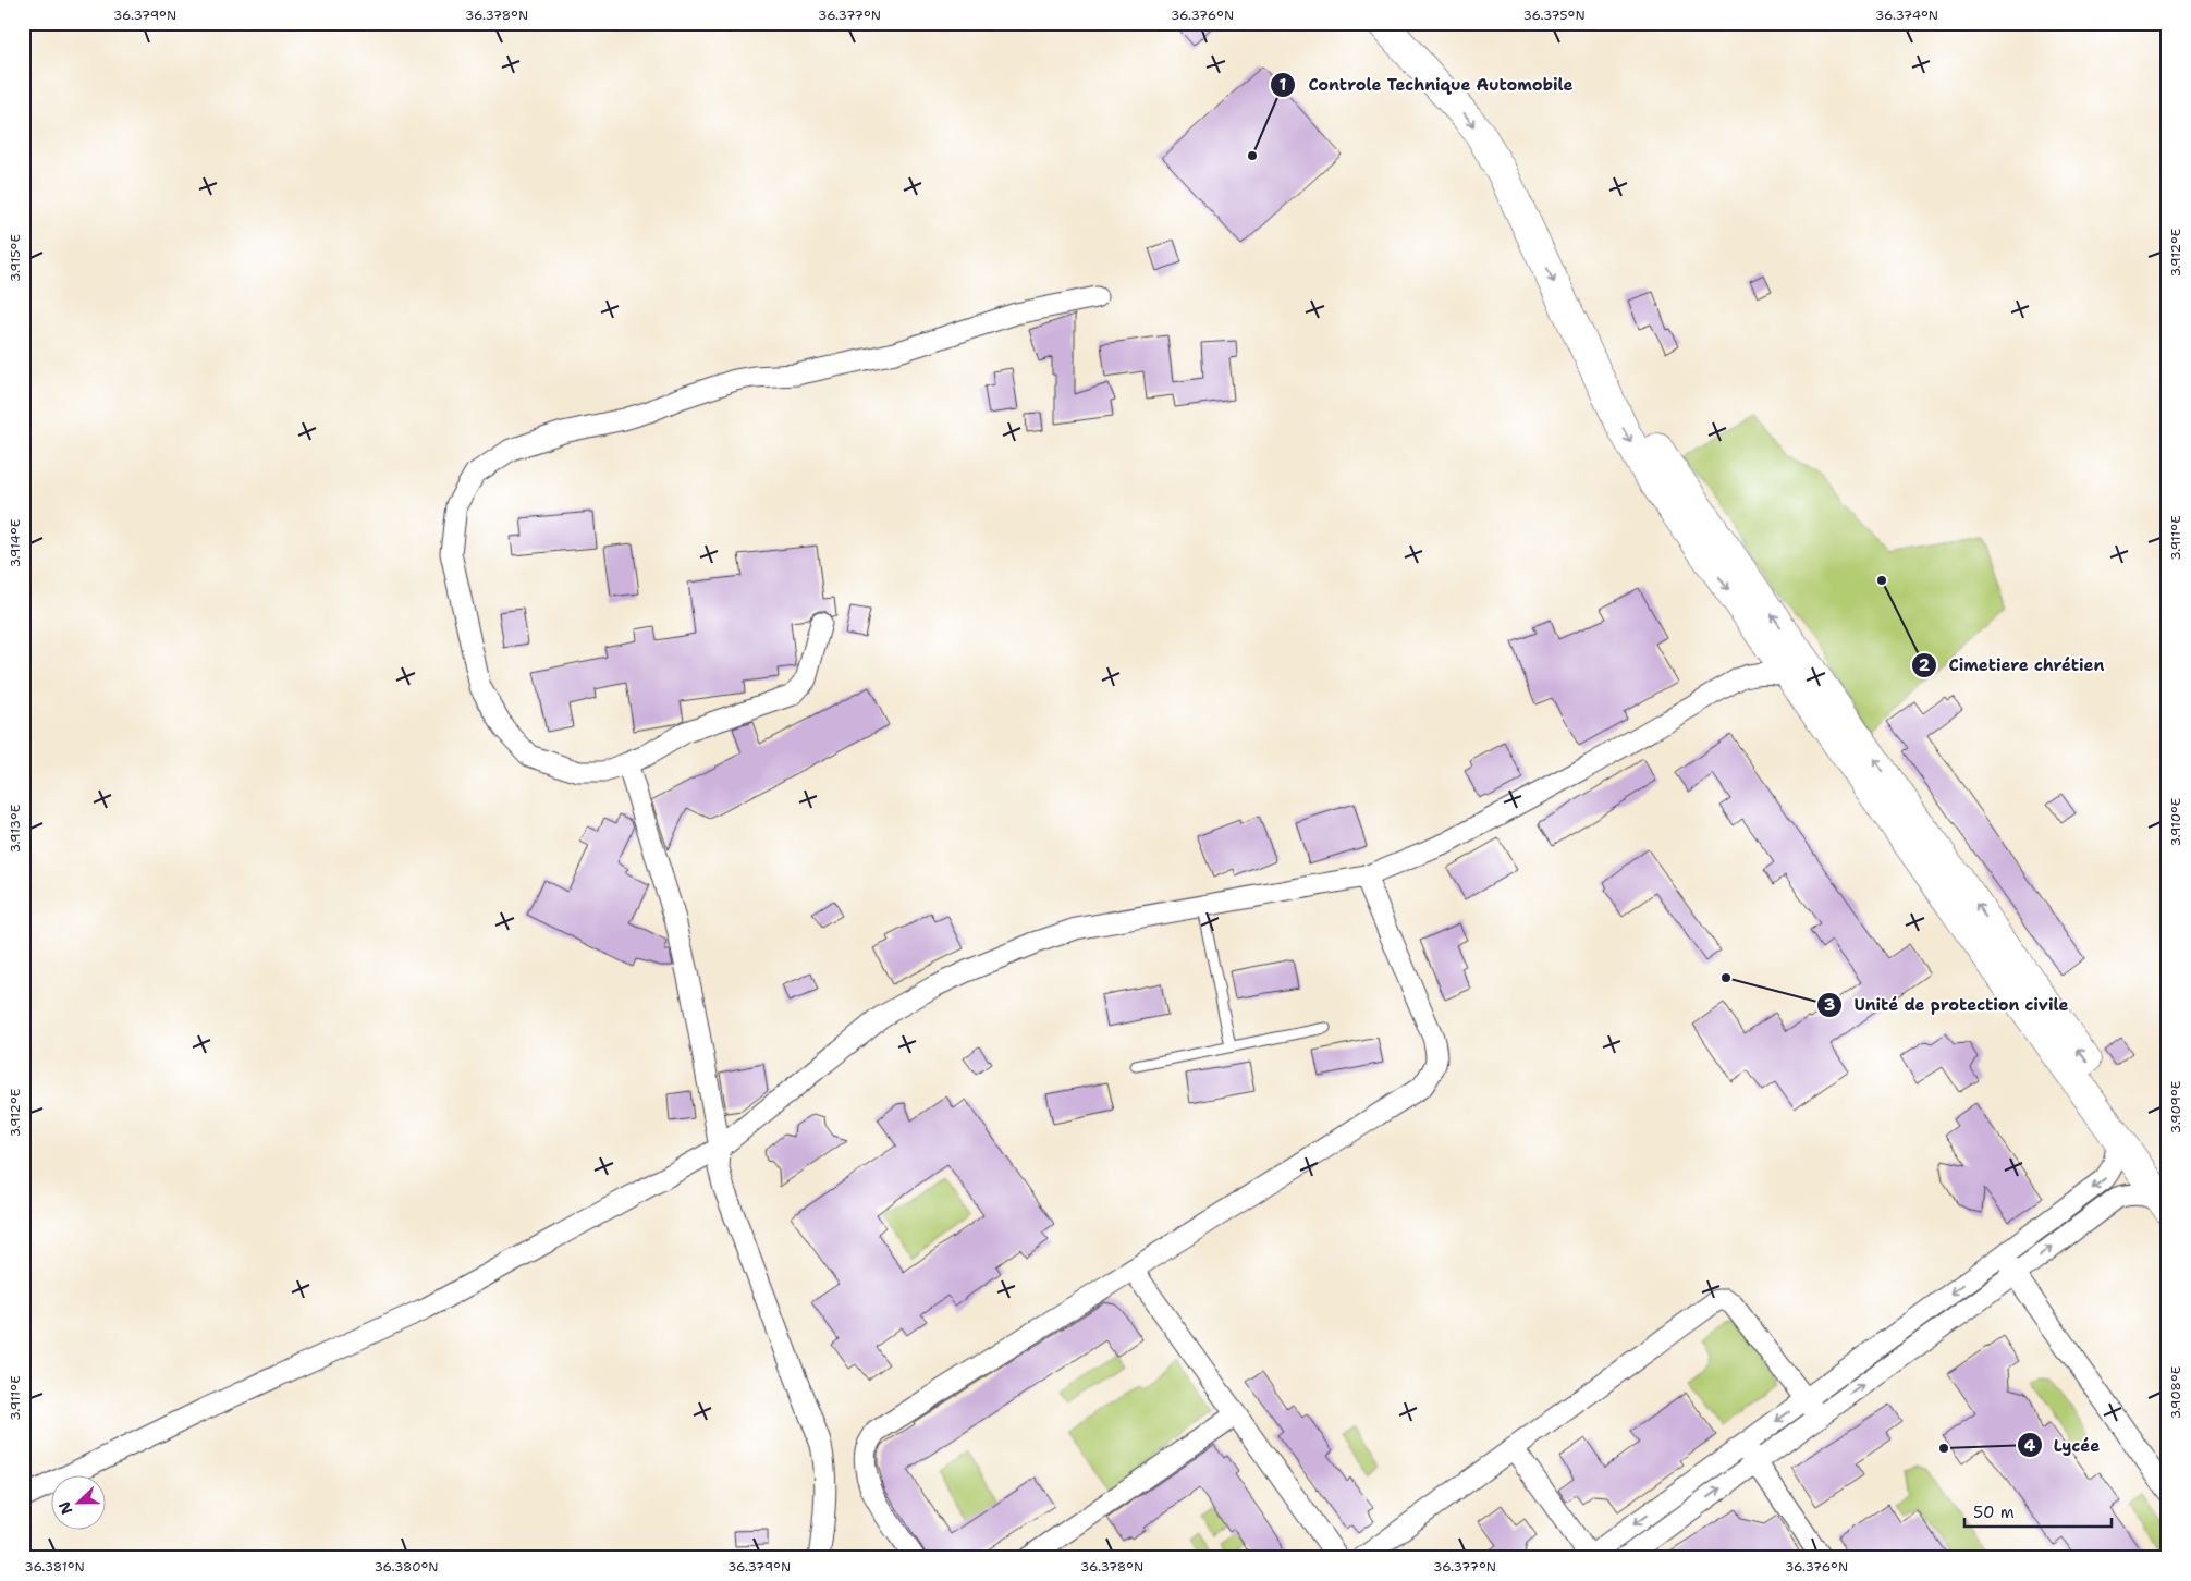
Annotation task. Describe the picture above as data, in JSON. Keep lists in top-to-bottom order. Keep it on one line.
{"places":["Controle Technique Automobile","Cimetiere chrétien","Unité de protection civile","Lycée"],"scale_bar":"50 m","north":"left","coordinates":["36.379°N","36.378°N","36.377°N","36.376°N","36.375°N","36.374°N","3.912°E","3.915°E","3.911°E","3.914°E","3.910°E","3.913°E","3.909°E","3.908°E","36.381°N","36.380°N"]}
